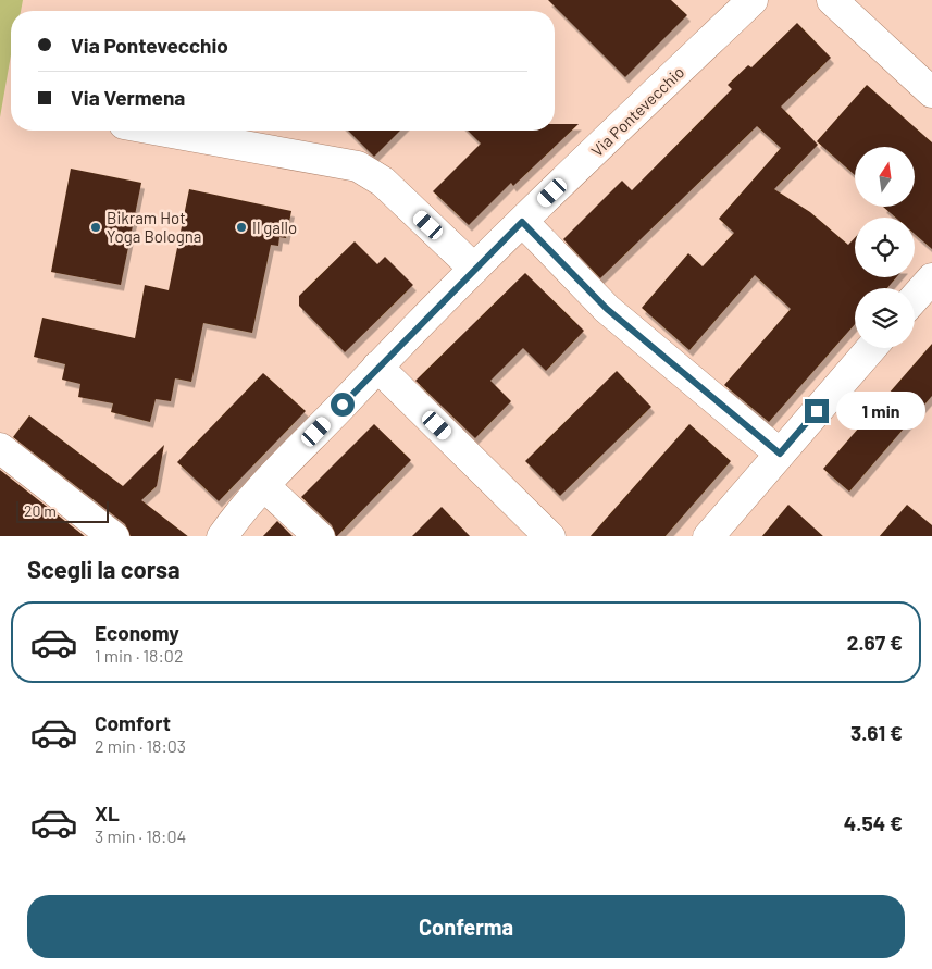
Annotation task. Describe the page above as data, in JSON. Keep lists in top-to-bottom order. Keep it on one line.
{"streets":{"street":["Via Pontevecchio"]},"places":["Bikram Hot Yoga Bologna","Il gallo"],"scale_bar":"20 m","north":"top","page":{"banner":["Via Pontevecchio","Via Vermena"],"bubble":"1 min","scale":"20 m","heading":"Scegli la corsa","list":[{"name":"Economy","note":"1 min · 18:02","value":"2.67 €"},{"name":"Comfort","note":"2 min · 18:03","value":"3.61 €"},{"name":"XL","note":"3 min · 18:04","value":"4.54 €"}],"buttons":"Conferma"}}
